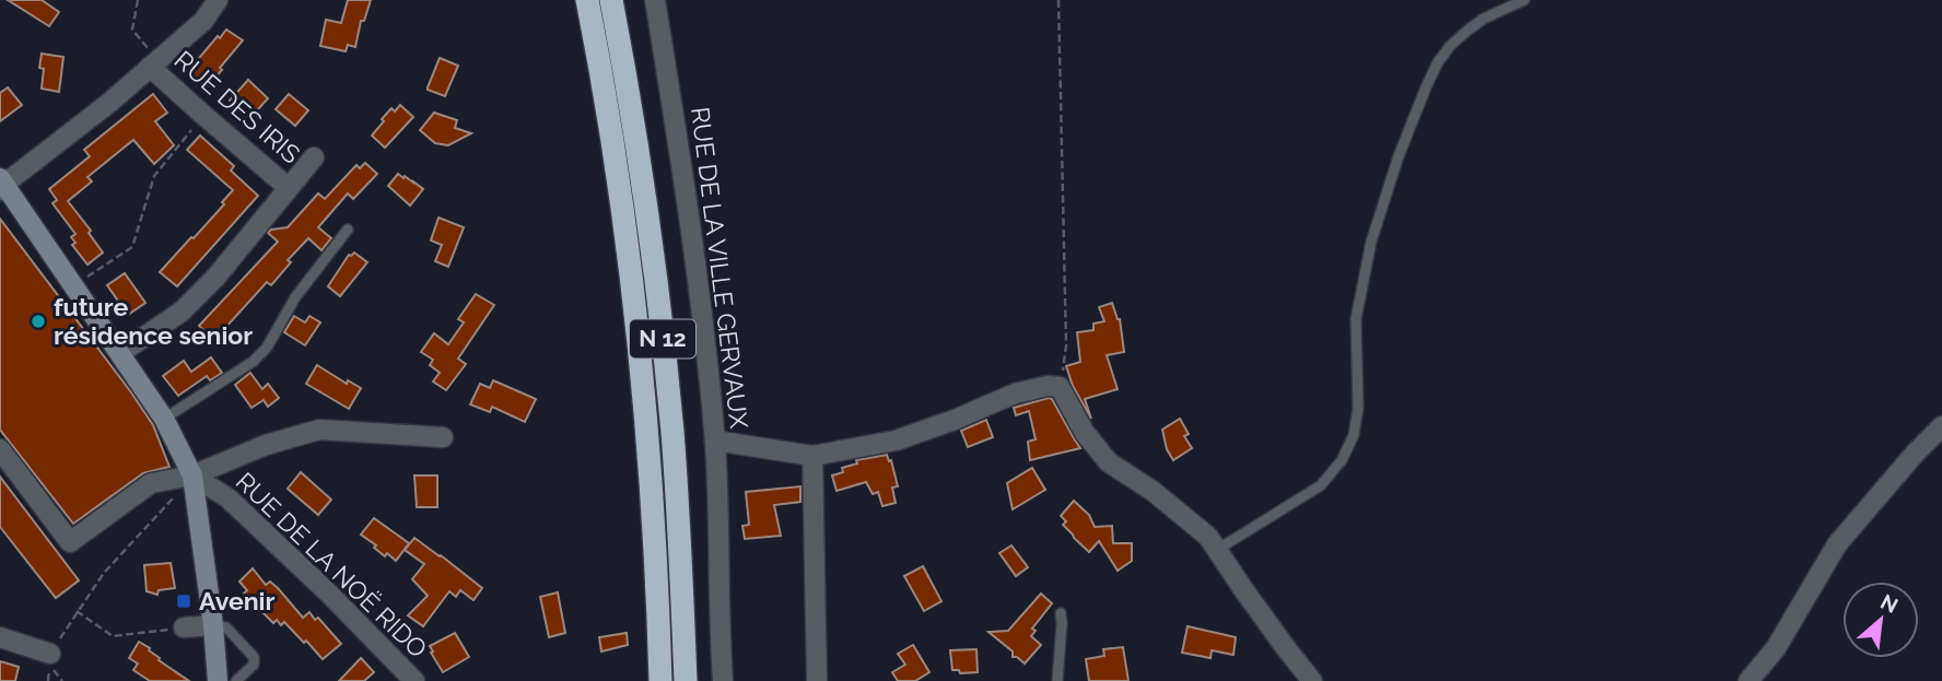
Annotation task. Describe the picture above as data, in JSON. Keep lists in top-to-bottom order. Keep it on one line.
{"streets":{"highway":["N 12"],"street":["RUE DES IRIS","RUE DE LA VILLE GERVAUX","RUE DE LA NOË RIDO"]},"places":{"other":["future résidence senior"],"transit":["Avenir"]},"north":"top right"}
